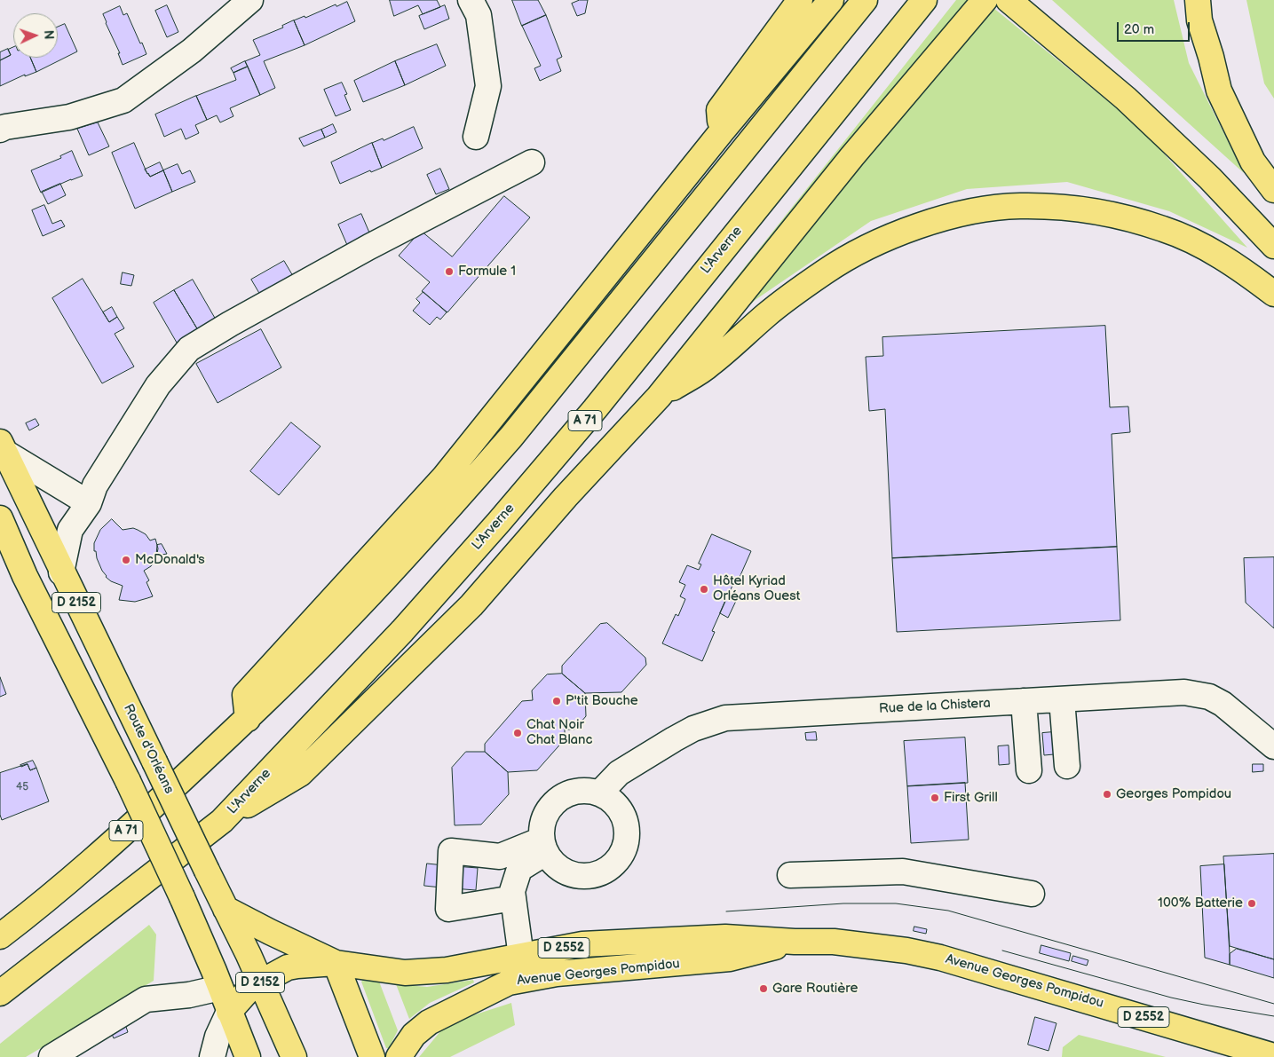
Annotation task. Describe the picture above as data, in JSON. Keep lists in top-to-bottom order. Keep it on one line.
{"streets":{"main road":["L'Arverne","A 71","D 2152","Route d'Orléans","D 2552","Avenue Georges Pompidou"],"street":["Rue de la Chistera"]},"places":["Formule 1","McDonald's","Hôtel Kyriad Orléans Ouest","P'tit Bouche","Chat Noir Chat Blanc","Georges Pompidou","First Grill","100% Batterie","Gare Routière"],"house_numbers":["45"],"scale_bar":"20 m","north":"right"}
